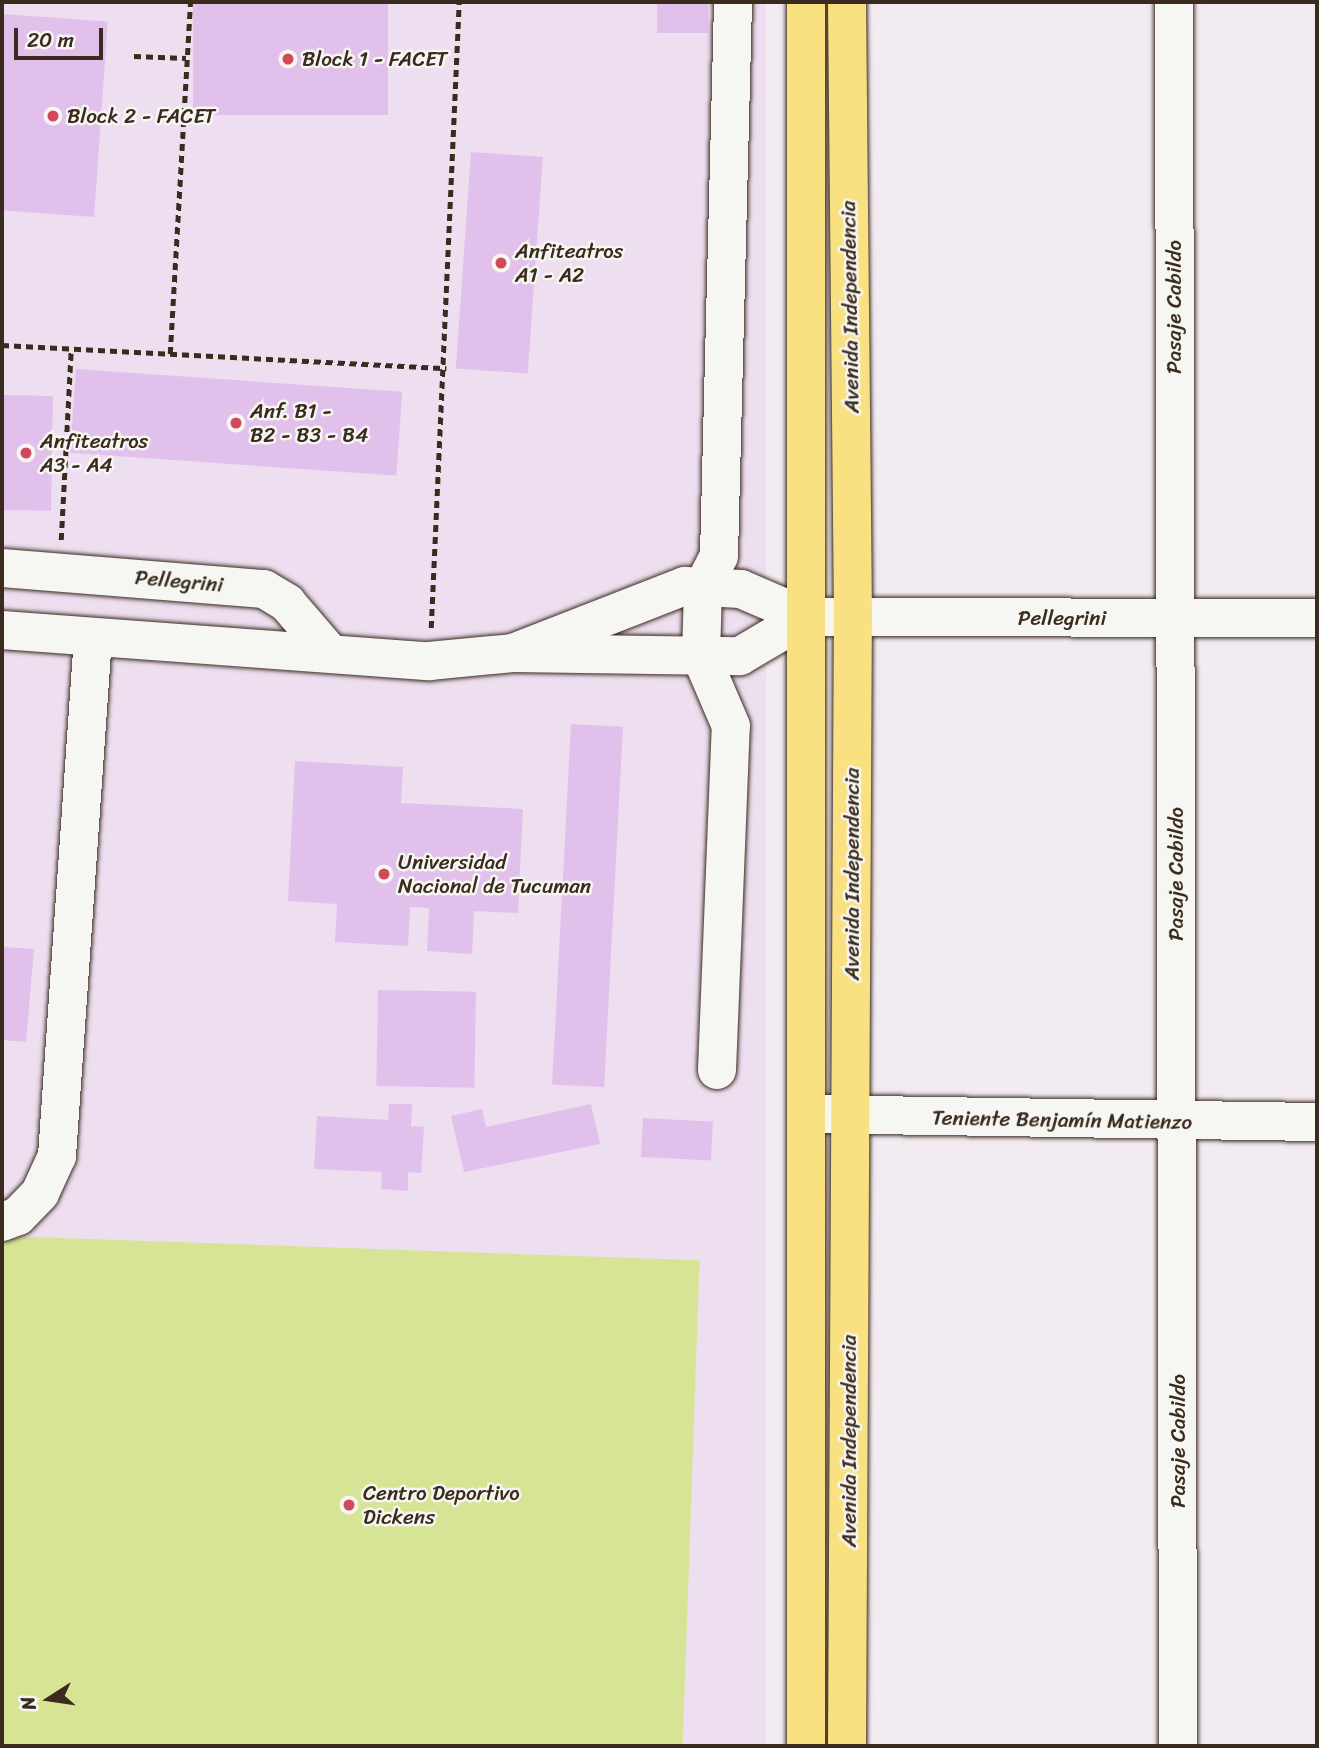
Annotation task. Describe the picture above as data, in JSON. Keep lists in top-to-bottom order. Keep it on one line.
{"streets":{"main road":["Avenida Independencia"],"street":["Pasaje Cabildo","Pellegrini","Teniente Benjamín Matienzo"]},"crossings":[["Avenida Independencia","Pellegrini"],["Avenida Independencia","Teniente Benjamín Matienzo"],["Pasaje Cabildo","Pellegrini"],["Pasaje Cabildo","Teniente Benjamín Matienzo"]],"places":["Block 1 - FACET","Block 2 - FACET","Anfiteatros A1 - A2","Anf. B1 - B2 - B3 - B4","Anfiteatros A3 - A4","Universidad Nacional de Tucuman","Centro Deportivo Dickens"],"scale_bar":"20 m","north":"left"}
